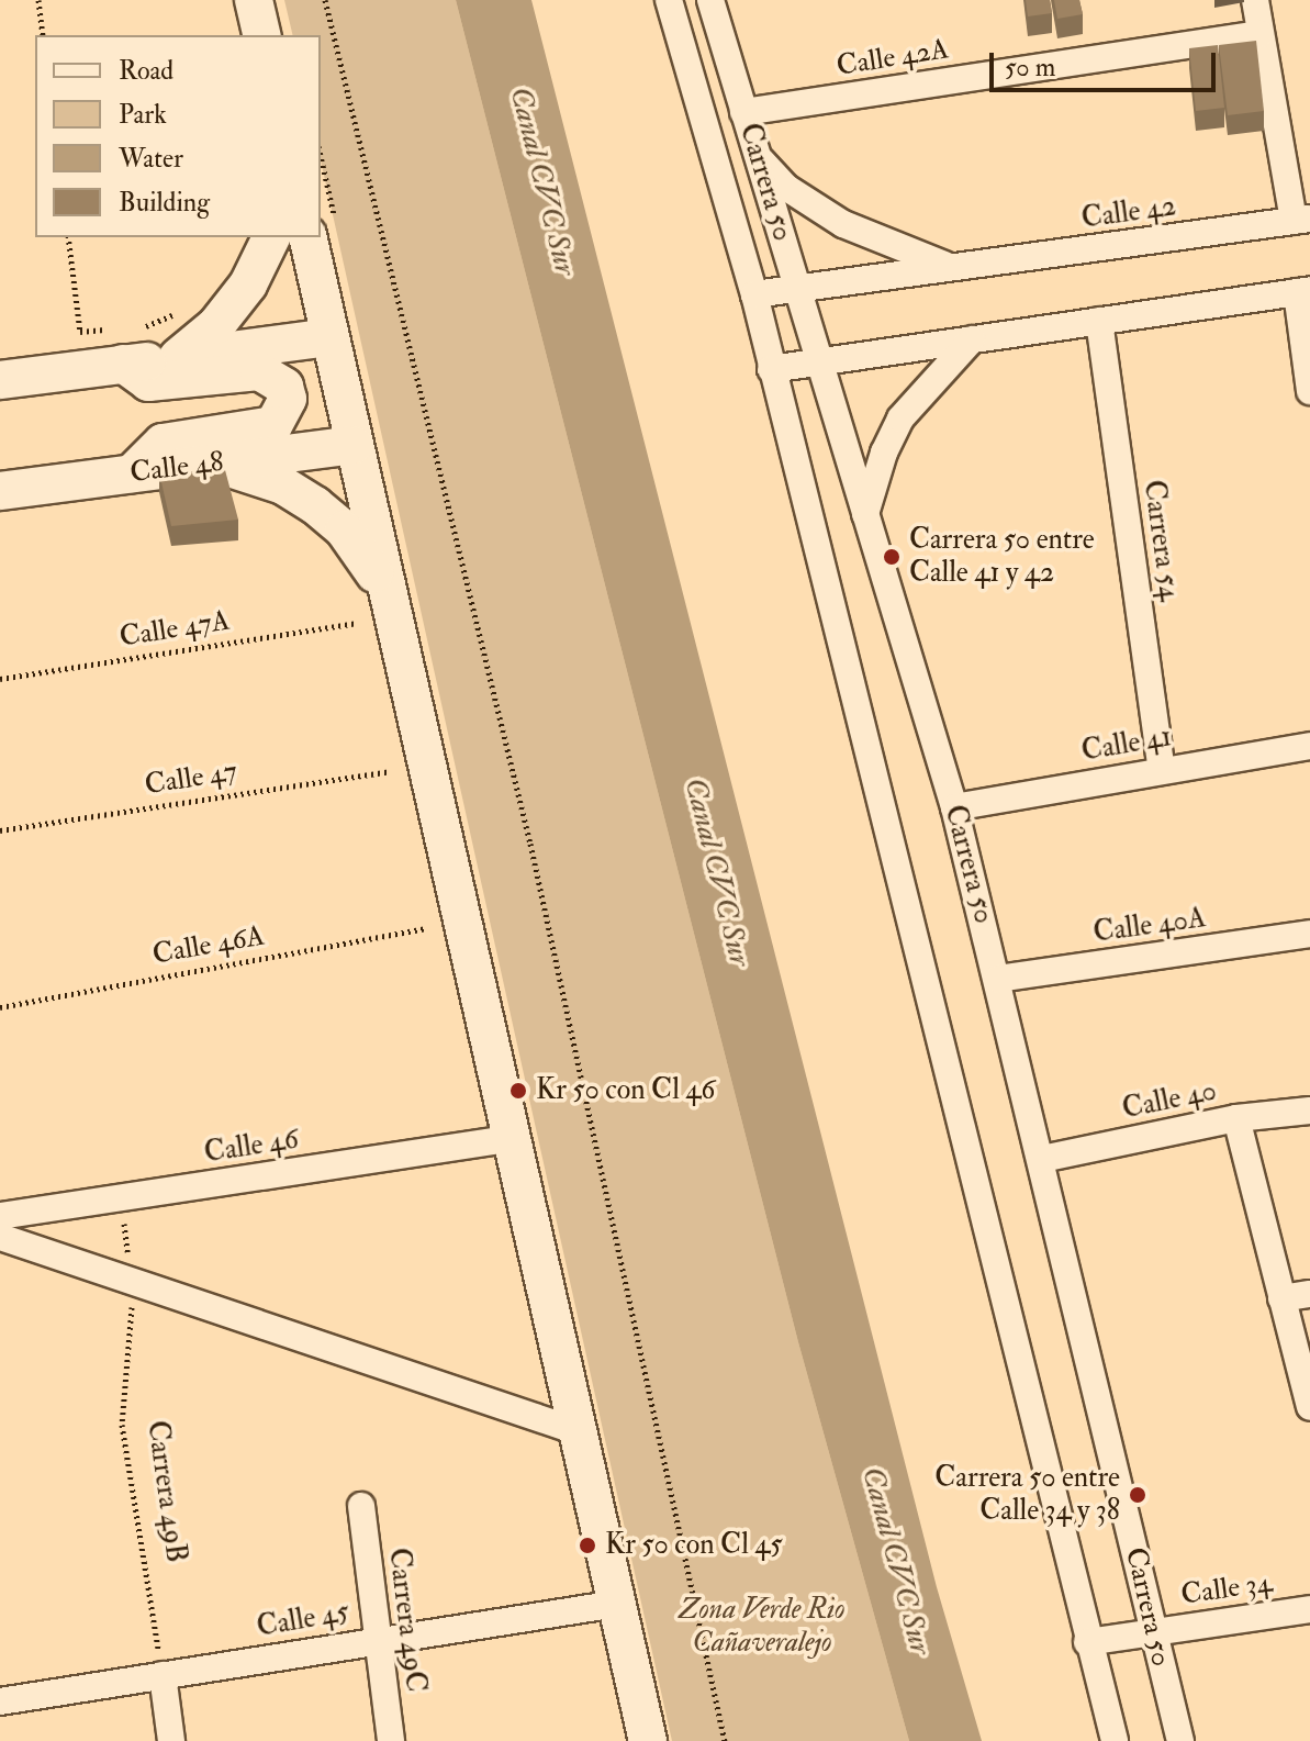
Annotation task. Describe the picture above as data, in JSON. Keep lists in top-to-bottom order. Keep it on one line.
{"streets":{"street":["Calle 42A","Carrera 50","Calle 42","Calle 48","Carrera 54","Calle 41","Calle 40A","Calle 40","Calle 46","Calle 34","Calle 45","Carrera 49C"],"path":["Calle 47A","Calle 47","Calle 46A","Carrera 49B"]},"crossings":[["Calle 42A","Carrera 50"],["Carrera 50","Calle 42"],["Carrera 50","Calle 41"],["Carrera 50","Calle 40A"],["Carrera 50","Calle 40"],["Carrera 50","Calle 34"],["Carrera 54","Calle 41"],["Calle 46","Carrera 49B"],["Carrera 49B","Calle 45"],["Calle 45","Carrera 49C"]],"water":["Canal CVC Sur"],"parks":["Zona Verde Rio Cañaveralejo"],"places":["Carrera 50 entre Calle 41 y 42","Kr 50 con Cl 46","Carrera 50 entre Calle 34 y 38","Kr 50 con Cl 45"],"legend":["Road","Park","Water","Building"],"scale_bar":"50 m"}
